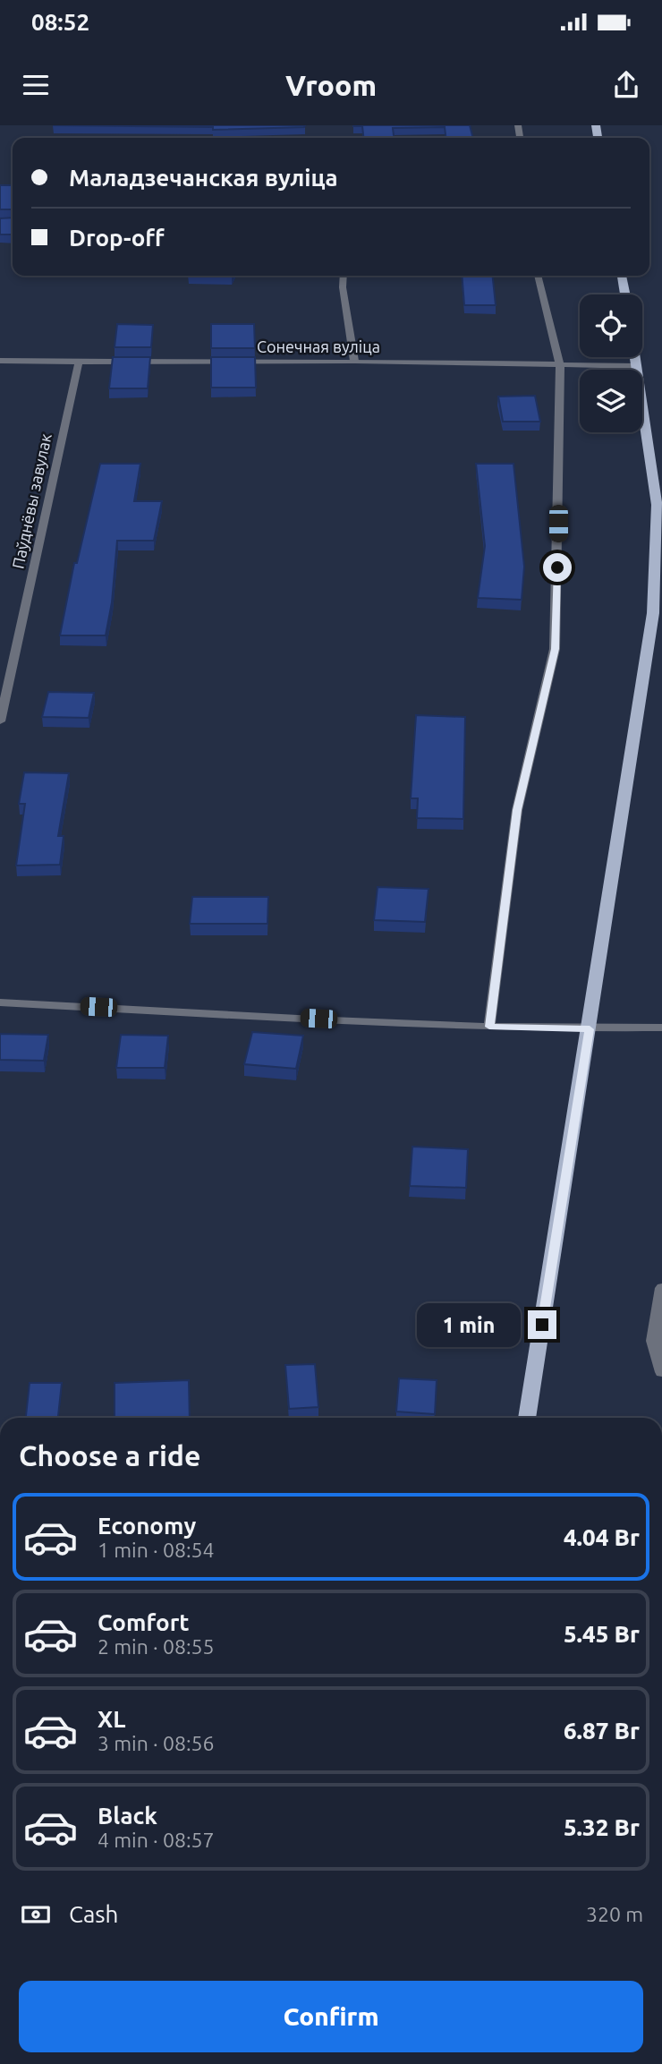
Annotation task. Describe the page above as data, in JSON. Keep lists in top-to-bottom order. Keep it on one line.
{"streets":{"street":["Сонечная вуліца","Паўднёвы завулак"]},"crossings":[["Сонечная вуліца","Паўднёвы завулак"]],"page":{"status":"08:52","header":"Vroom","banner":["Маладзечанская вуліца","Drop-off"],"bubble":"1 min","heading":"Choose a ride","list":[{"name":"Economy","note":"1 min · 08:54","value":"4.04 Br"},{"name":"Comfort","note":"2 min · 08:55","value":"5.45 Br"},{"name":"XL","note":"3 min · 08:56","value":"6.87 Br"},{"name":"Black","note":"4 min · 08:57","value":"5.32 Br"}],"pay":["Cash","320 m"],"buttons":"Confirm"}}
